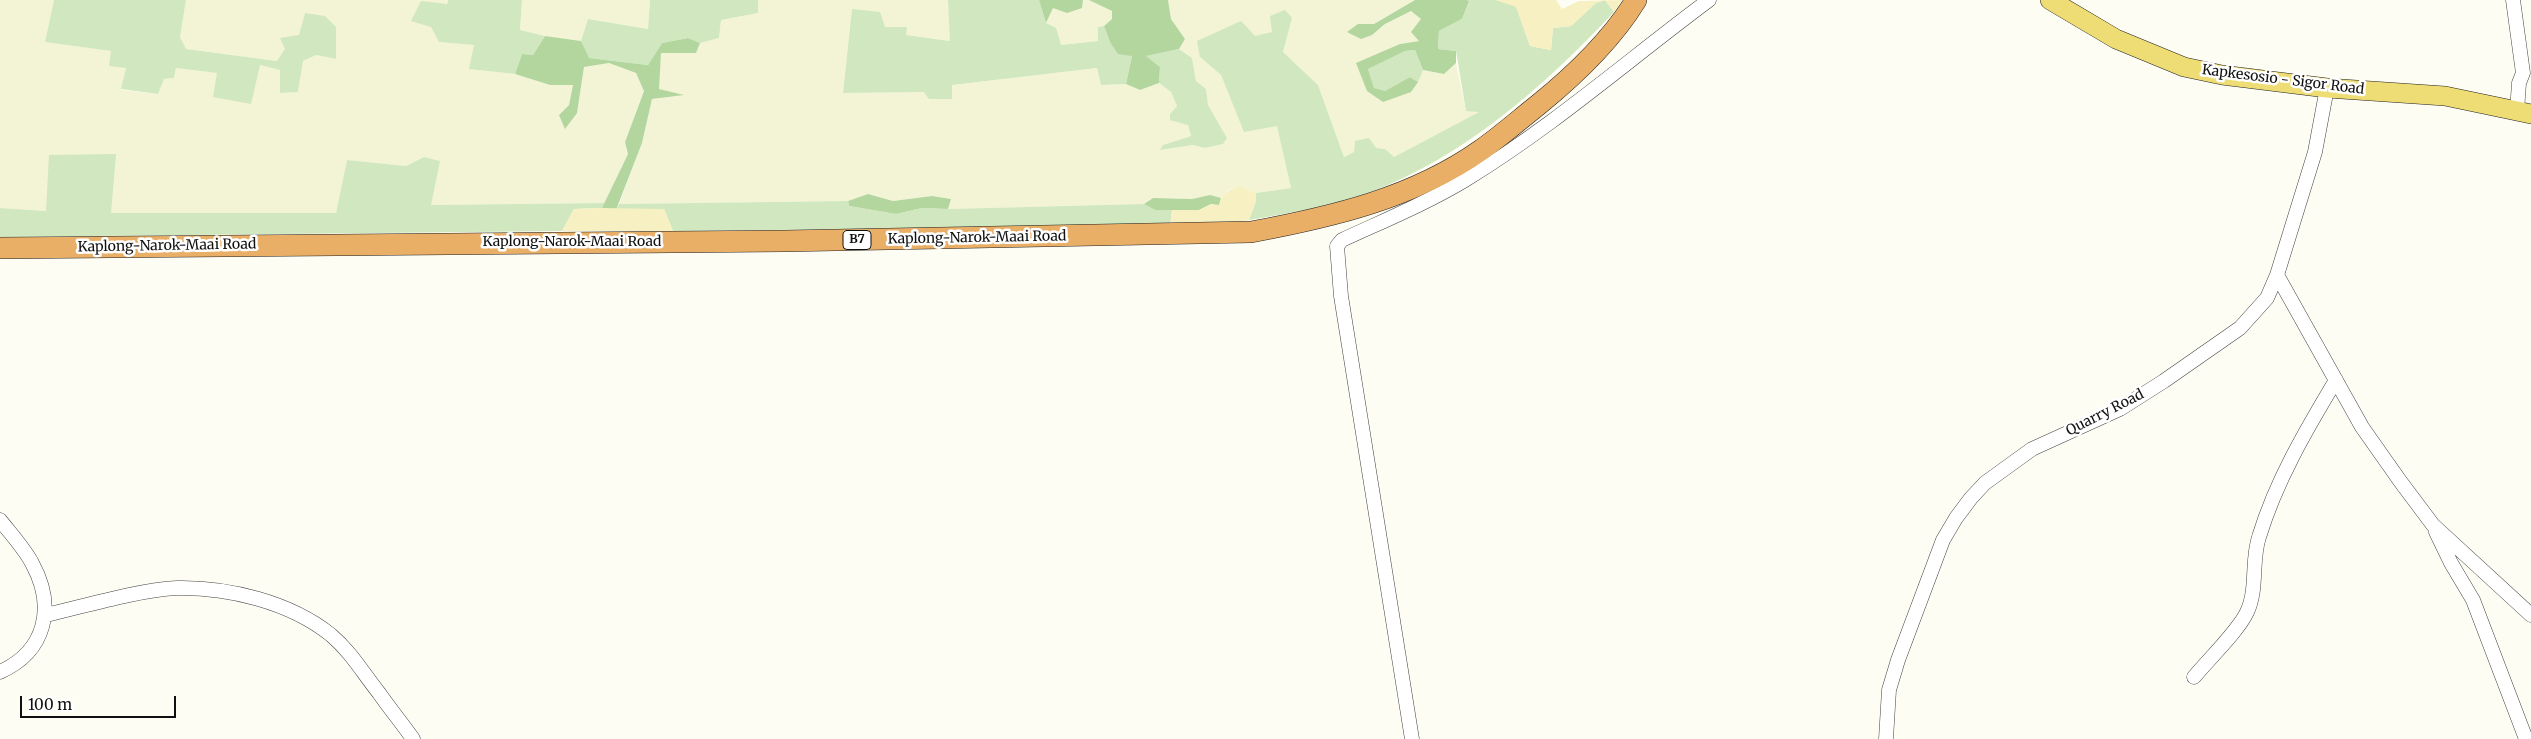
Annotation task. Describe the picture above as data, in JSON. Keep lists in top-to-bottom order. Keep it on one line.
{"streets":{"highway":["Kaplong-Narok-Maai Road","B7"],"main road":["Kapkesosio - Sigor Road"],"street":["Quarry Road"]},"crossings":[["Kapkesosio - Sigor Road","Quarry Road"]],"scale_bar":"100 m"}
